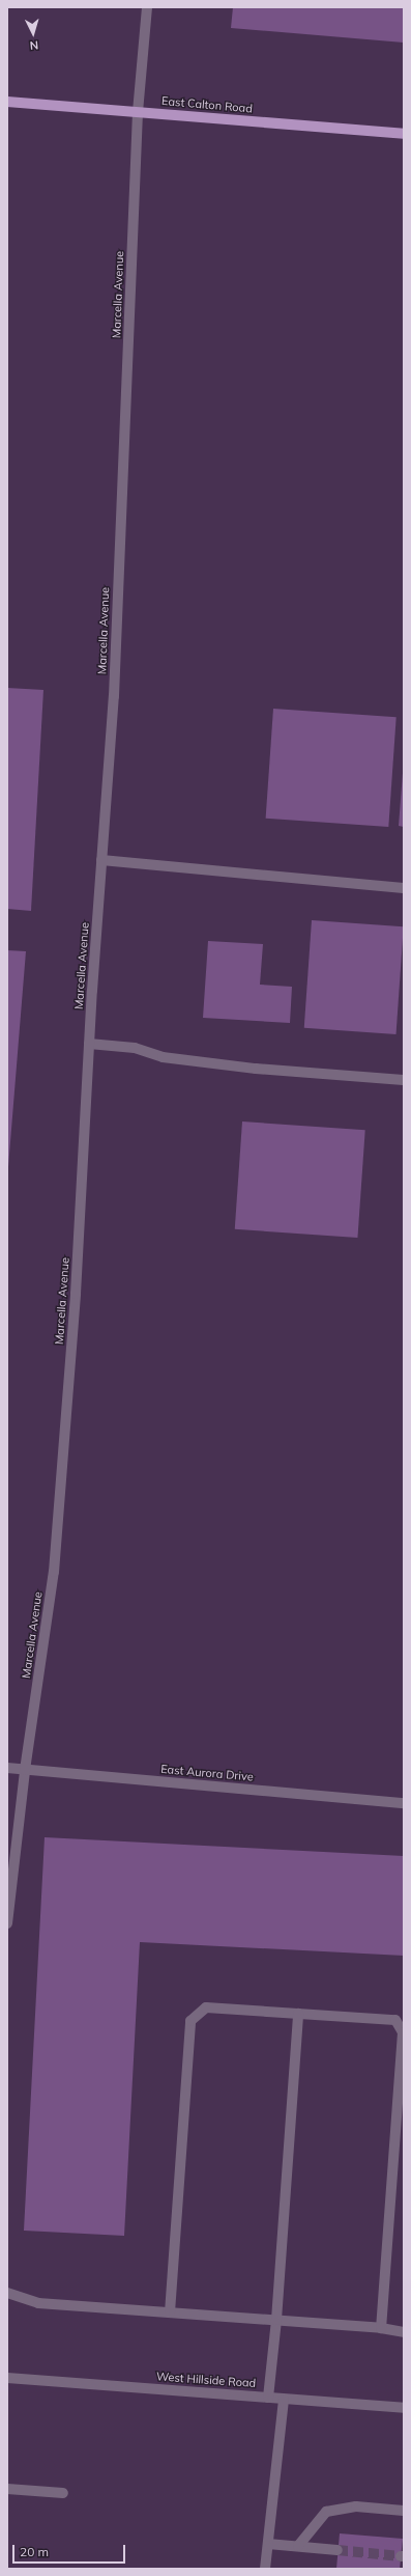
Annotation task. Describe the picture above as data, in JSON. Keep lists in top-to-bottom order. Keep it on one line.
{"streets":{"main road":["East Calton Road"],"street":["Marcella Avenue","East Aurora Drive","West Hillside Road"]},"crossings":[["East Calton Road","Marcella Avenue"],["Marcella Avenue","East Aurora Drive"]],"scale_bar":"20 m","north":"bottom"}
